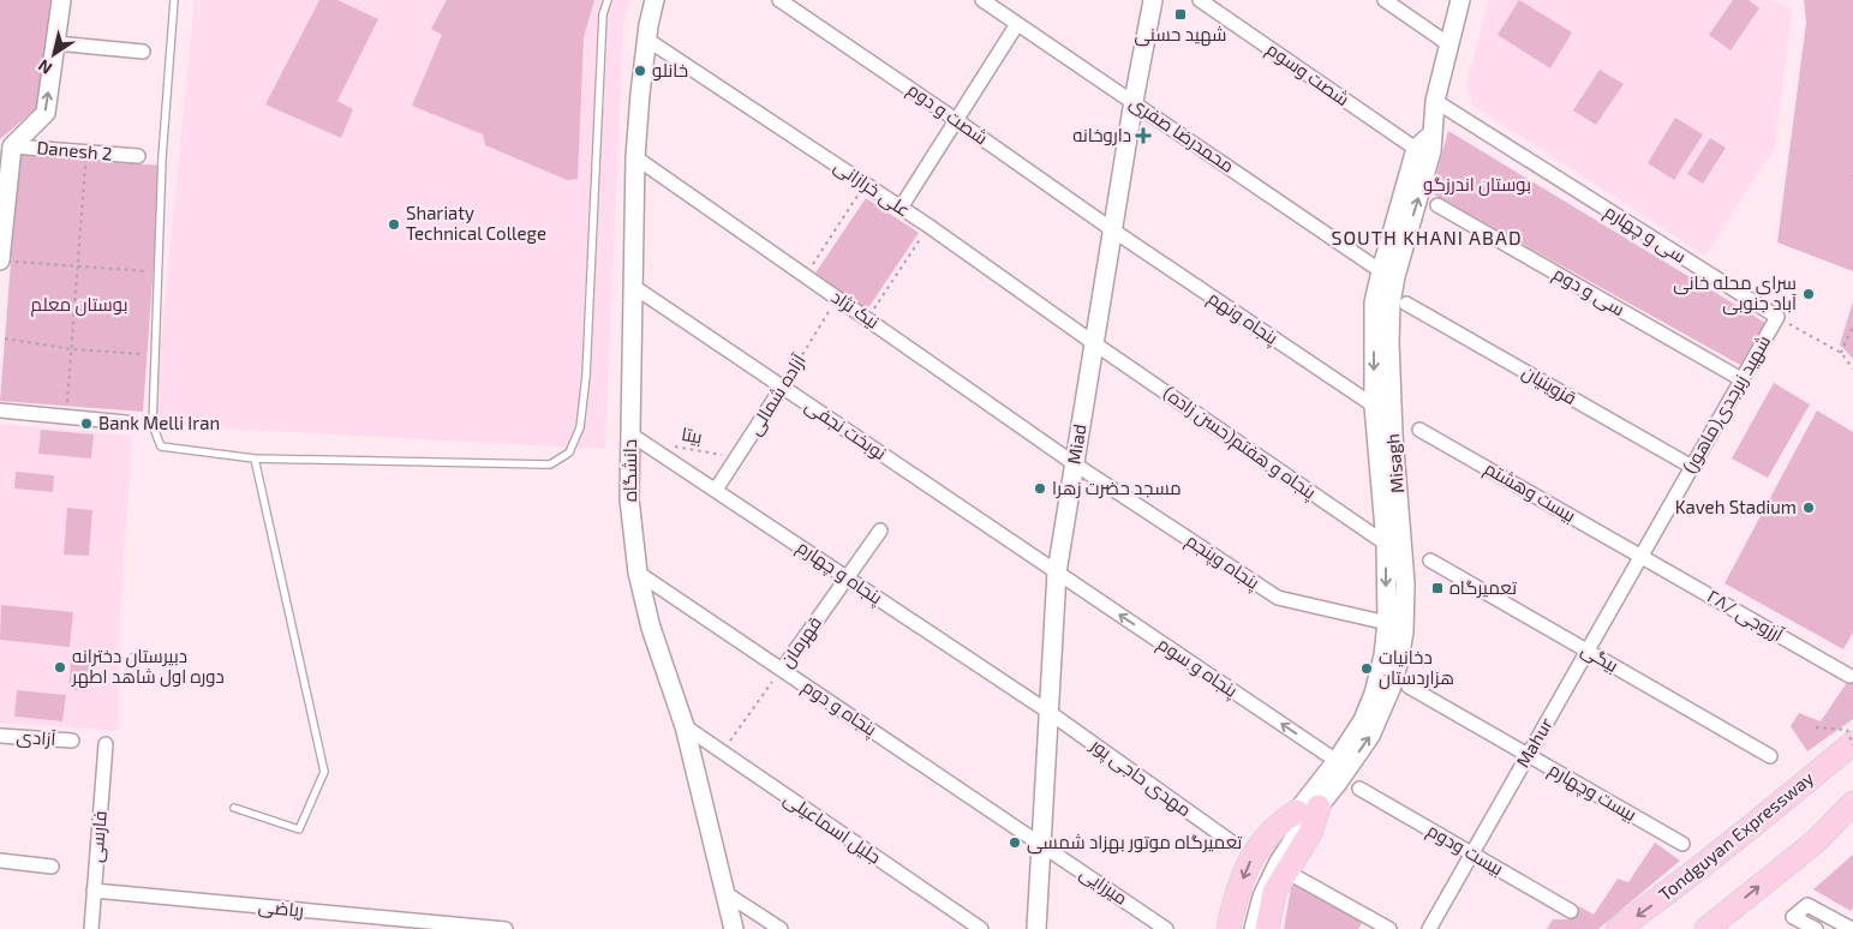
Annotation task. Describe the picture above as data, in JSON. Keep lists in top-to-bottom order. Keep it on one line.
{"streets":{"highway":["Tondguyan Expressway"],"street":["شصت وسوم","شصت و دوم","محمدرضا صفری","Danesh 2","علی خرازانی","سی و چهارم","سی و دوم","نیک نژاد","پنجاه ونهم","قزوینیان","آزاده شمالی","شهید زبرجدی(ماهور)","نوبخت نجفی","(حسن زاده)پنجاه و هفتم","Miad","Misagh","دانشگاه","بیست وهشتم","پنجاه وپنجم","پنجاه و چهارم","آرزوجی /۲۸","قهرمان","بیگی","پنجاه و سوم","پنجاه و دوم","آزادی","Mahur","مهدی حاجی پور","بیست وچهارم","جلیل اسماعیلی","فارسی","بیست ودوم","میرزایی","ریاضی"],"path":["بیتا"]},"crossings":[["شصت وسوم","Misagh"],["شصت و دوم","پنجاه ونهم"],["شصت و دوم","Miad"],["محمدرضا صفری","Miad"],["محمدرضا صفری","Misagh"],["علی خرازانی","(حسن زاده)پنجاه و هفتم"],["علی خرازانی","Miad"],["علی خرازانی","دانشگاه"],["سی و چهارم","شهید زبرجدی(ماهور)"],["سی و چهارم","Misagh"],["سی و دوم","شهید زبرجدی(ماهور)"],["نیک نژاد","آزاده شمالی"],["نیک نژاد","Miad"],["نیک نژاد","دانشگاه"],["نیک نژاد","پنجاه وپنجم"],["پنجاه ونهم","Miad"],["پنجاه ونهم","Misagh"],["قزوینیان","شهید زبرجدی(ماهور)"],["آزاده شمالی","نوبخت نجفی"],["آزاده شمالی","بیتا"],["آزاده شمالی","پنجاه و چهارم"],["شهید زبرجدی(ماهور)","بیست وهشتم"],["شهید زبرجدی(ماهور)","آرزوجی /۲۸"],["شهید زبرجدی(ماهور)","Mahur"],["نوبخت نجفی","Miad"],["نوبخت نجفی","دانشگاه"],["نوبخت نجفی","پنجاه و سوم"],["بیتا","دانشگاه"],["بیتا","پنجاه و چهارم"],["(حسن زاده)پنجاه و هفتم","Miad"],["(حسن زاده)پنجاه و هفتم","Misagh"],["Miad","پنجاه وپنجم"],["Miad","پنجاه و چهارم"],["Miad","پنجاه و سوم"],["Miad","پنجاه و دوم"],["Miad","مهدی حاجی پور"],["Miad","میرزایی"],["Misagh","پنجاه وپنجم"],["Misagh","پنجاه و سوم"],["دانشگاه","پنجاه و چهارم"],["دانشگاه","پنجاه و دوم"],["دانشگاه","جلیل اسماعیلی"],["بیست وهشتم","آرزوجی /۲۸"],["بیست وهشتم","Mahur"],["پنجاه و چهارم","قهرمان"],["پنجاه و چهارم","مهدی حاجی پور"],["آرزوجی /۲۸","Mahur"],["قهرمان","پنجاه و دوم"],["قهرمان","جلیل اسماعیلی"],["بیگی","Mahur"],["پنجاه و دوم","میرزایی"],["Mahur","بیست وچهارم"],["Mahur","بیست ودوم"],["فارسی","ریاضی"]],"one_way":["پنجاه و سوم"],"districts":["SOUTH KHANI ABAD"],"parks":["بوستان اندرزگو","بوستان معلم"],"places":{"transit":["شهید حسنی","تعمیرگاه"],"other":["خانلو","Shariaty Technical College","سرای محله خانی آباد جنوبی","Bank Melli Iran","مسجد حضرت زهرا","Kaveh Stadium","دبیرستان دخترانه دوره اول شاهد اطهر","دخانیات هزاردستان","تعمیرگاه موتور بهزاد شمسی"],"health":["داروخانه"]},"north":"bottom left"}
